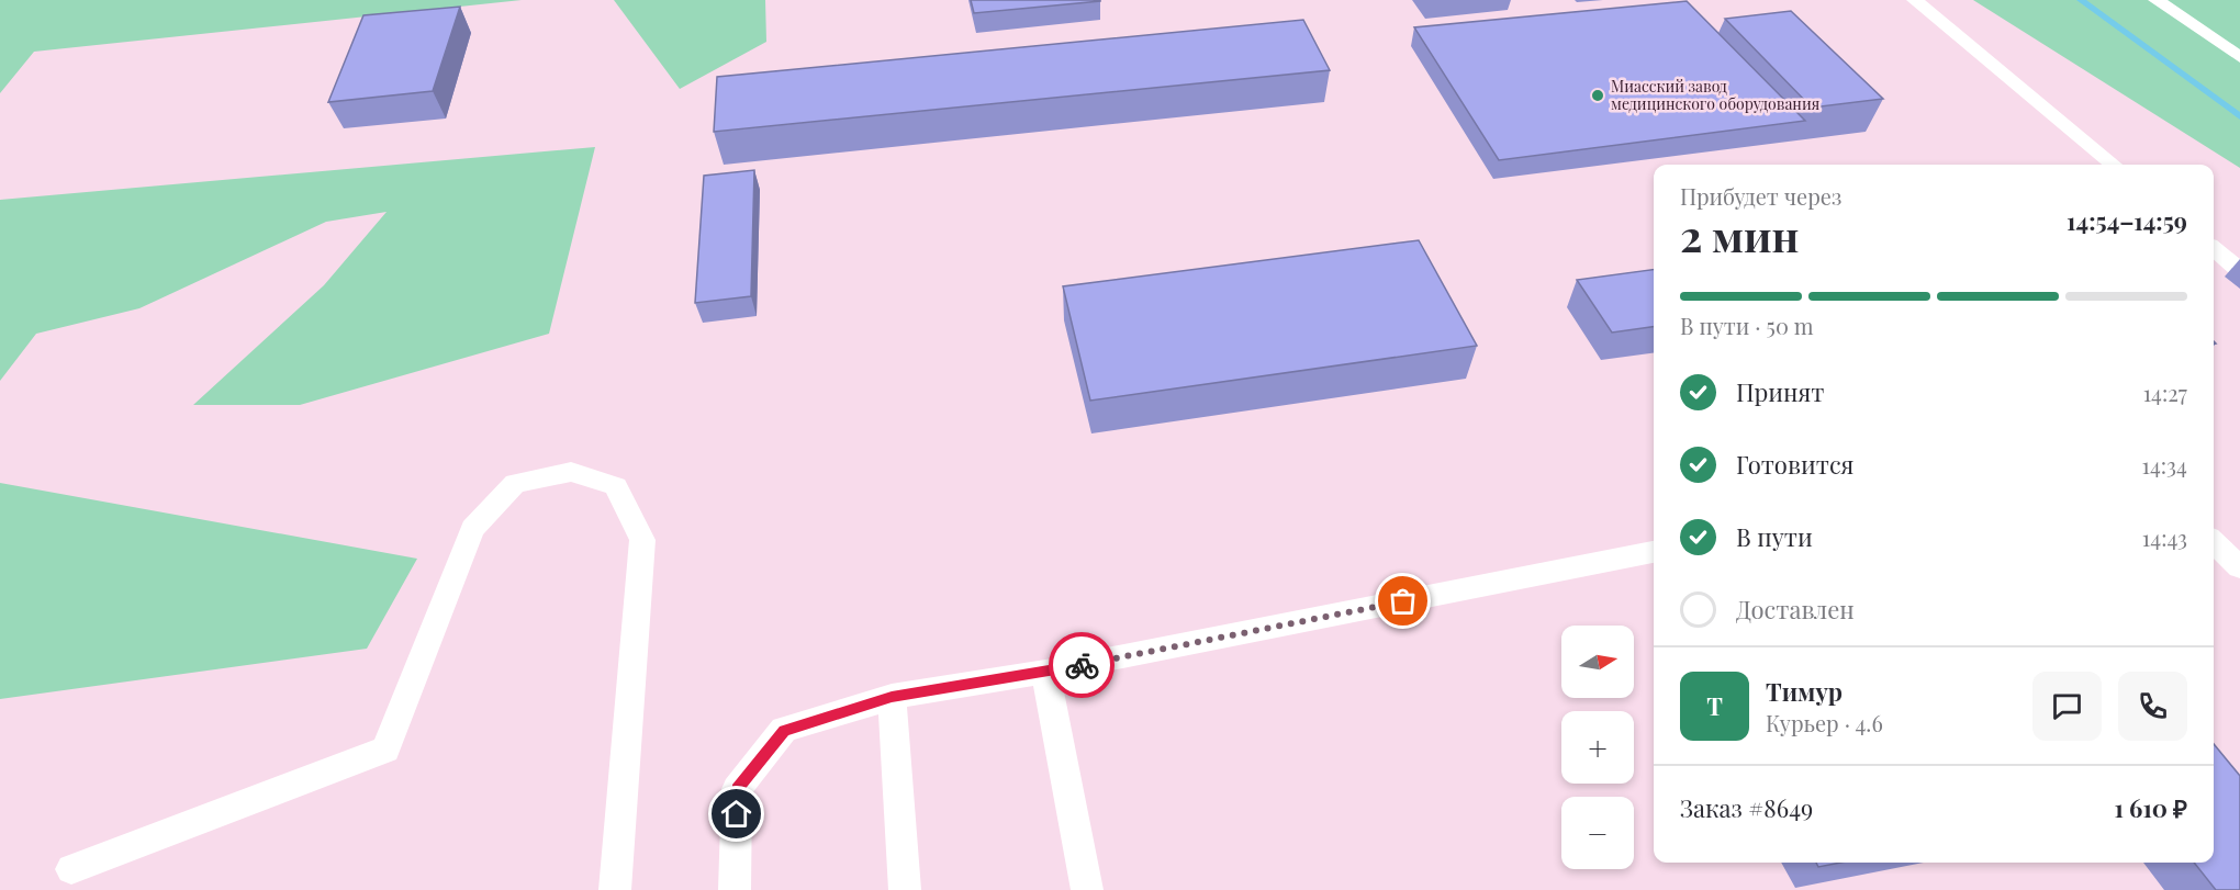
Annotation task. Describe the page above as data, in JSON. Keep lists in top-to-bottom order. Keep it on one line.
{"places":["Миасский завод медицинского оборудования"],"north":"right","page":{"heading":["2 мин","Прибудет через","14:54–14:59"],"panel":["Тимур","Курьер · 4.6","Заказ #8649","1 610 ₽"],"bar":"В пути · 50 m","list":[["Принят","14:27"],["Готовится","14:34"],["В пути","14:43"],"Доставлен"],"map_buttons":["+","−"],"round":"Т"}}
